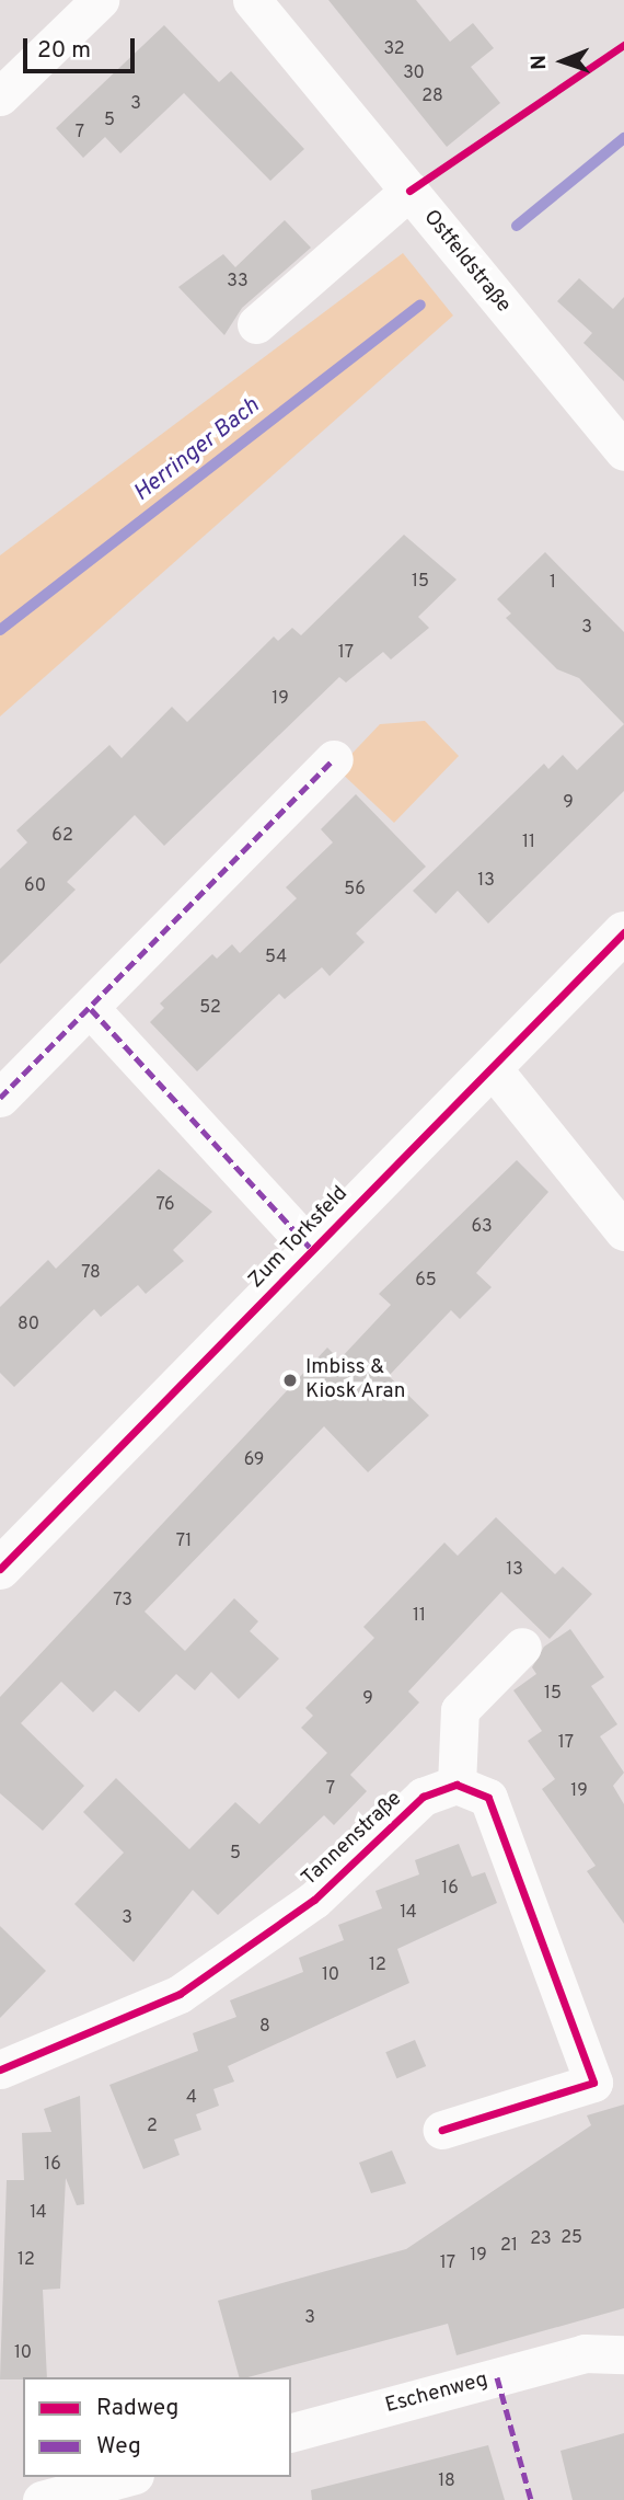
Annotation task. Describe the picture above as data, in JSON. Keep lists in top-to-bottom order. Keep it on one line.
{"streets":{"main road":["Zum Torksfeld"],"street":["Ostfeldstraße","Tannenstraße","Eschenweg"]},"water":["Herringer Bach"],"places":["Imbiss & Kiosk Aran"],"house_numbers":["32","30","28","3","5","7","33","15","1","3","17","19","9","62","11","13","60","56","54","52","76","63","78","65","80","69","71","13","73","11","15","9","17","7","19","5","16","14","3","12","10","8","4","2","16","14","25","23","21","19","12","17","3","10","18"],"legend":["Radweg","Weg"],"scale_bar":"20 m","north":"left"}
